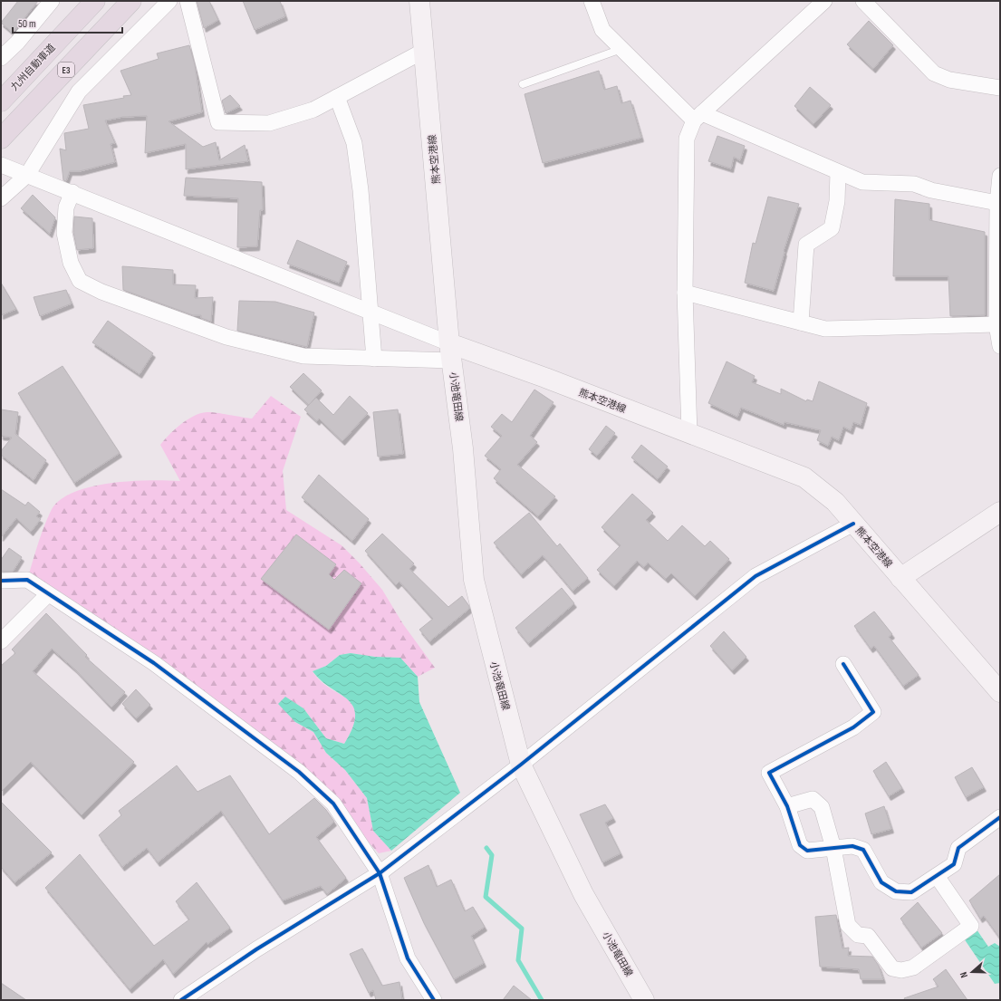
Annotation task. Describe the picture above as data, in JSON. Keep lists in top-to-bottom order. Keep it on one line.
{"streets":{"highway":["九州自動車道","E3"],"main road":["熊本空港線","小池竜田線"]},"crossings":[["熊本空港線","小池竜田線"]],"scale_bar":"50 m","north":"left"}
